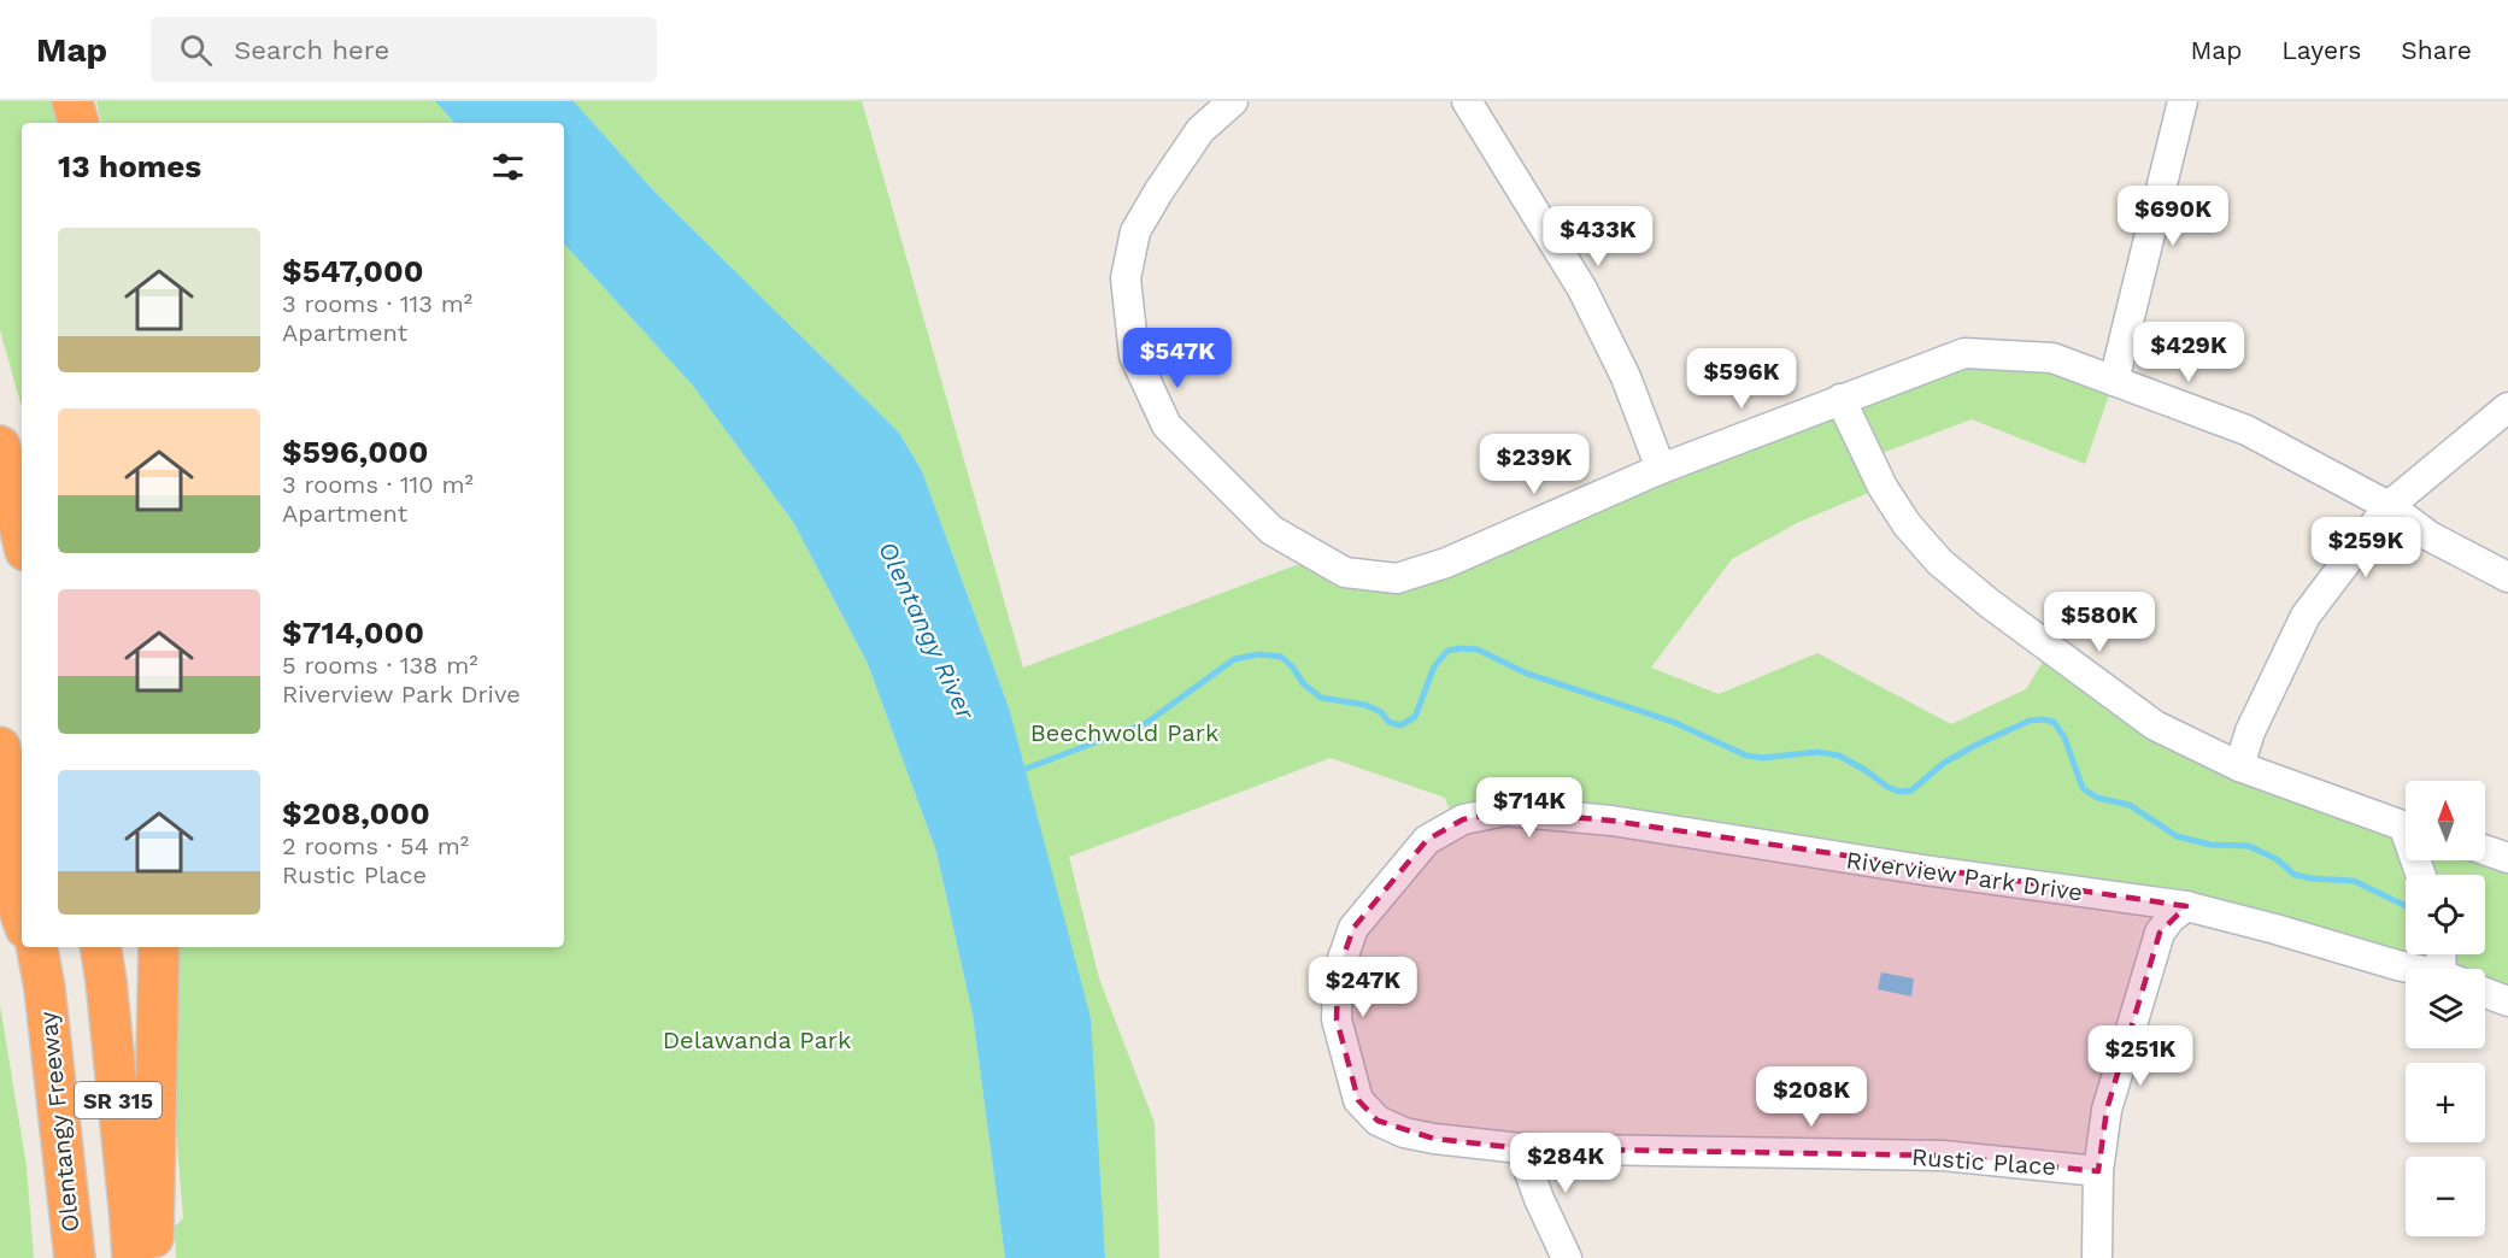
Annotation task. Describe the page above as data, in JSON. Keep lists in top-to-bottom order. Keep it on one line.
{"streets":{"highway":["SR 315","Olentangy Freeway"],"street":["Riverview Park Drive","Rustic Place"]},"crossings":[["Riverview Park Drive","Rustic Place"]],"water":["Olentangy River"],"parks":["Beechwold Park","Delawanda Park"],"north":"top","page":{"header":"Map","search":"Search here","nav":["Map","Layers","Share"],"heading":"13 homes","price":["$690K","$433K","$429K","$547K","$596K","$239K","$259K","$580K","$714K","$247K","$251K","$208K","$284K"],"list":[{"name":"$547,000","note":"3 rooms · 113 m² · Apartment"},{"name":"$596,000","note":"3 rooms · 110 m² · Apartment"},{"name":"$714,000","note":"5 rooms · 138 m² · Riverview Park Drive"},{"name":"$208,000","note":"2 rooms · 54 m² · Rustic Place"}],"map_buttons":["+","−"]}}
